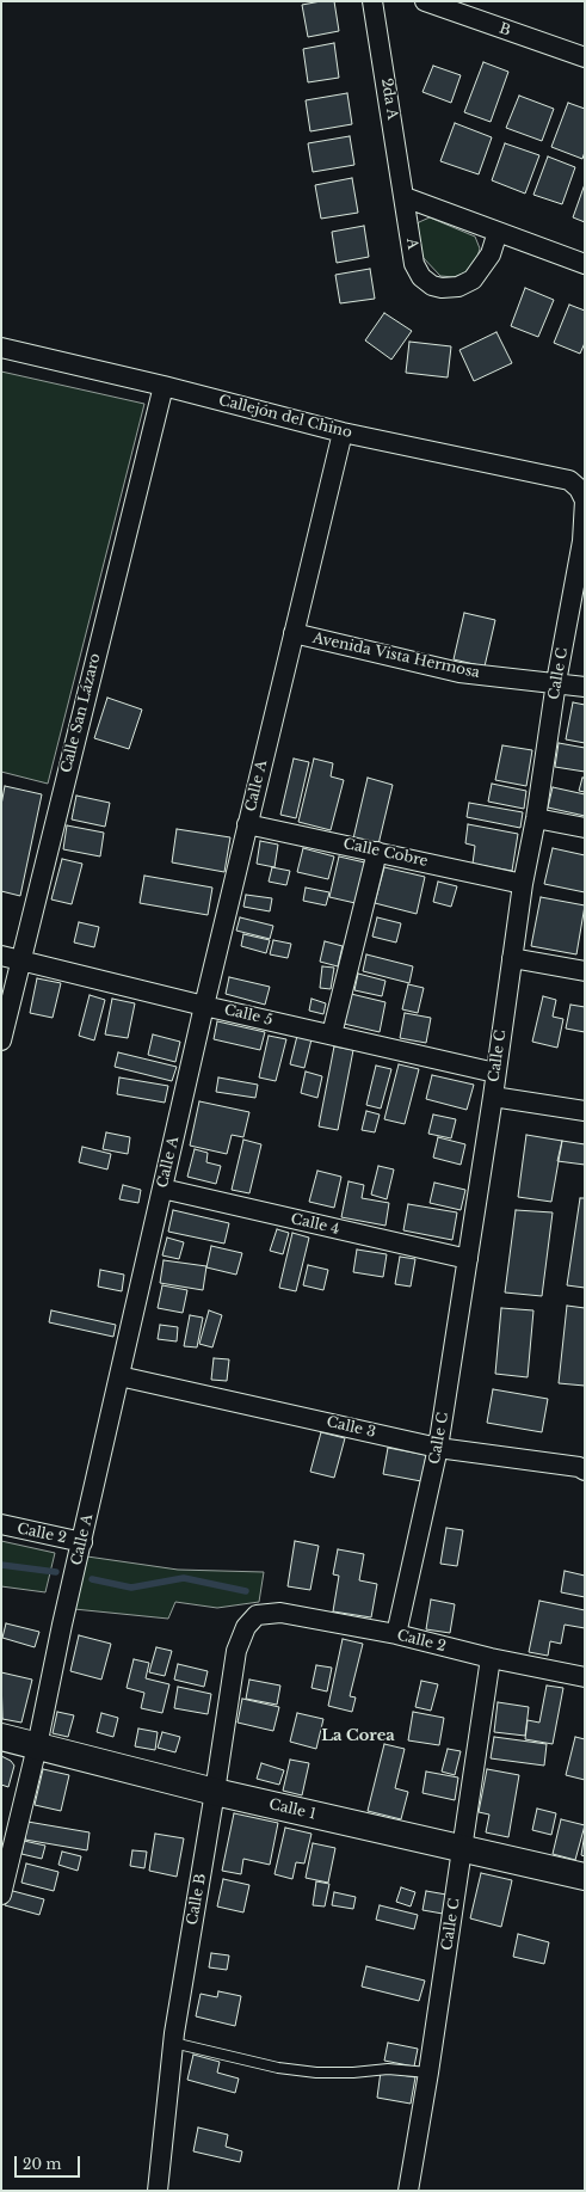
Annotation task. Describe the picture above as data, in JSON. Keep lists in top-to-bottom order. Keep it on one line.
{"streets":{"street":["B","2da A","A","Callejón del Chino","Avenida Vista Hermosa","Calle C","Calle San Lázaro","Calle A","Calle Cobre","Calle 5","Calle 4","Calle 3","Calle 2","Calle 1","Calle B"]},"crossings":[["2da A","A"],["Callejón del Chino","Calle C"],["Callejón del Chino","Calle San Lázaro"],["Callejón del Chino","Calle A"],["Avenida Vista Hermosa","Calle C"],["Avenida Vista Hermosa","Calle A"],["Calle C","Calle Cobre"],["Calle C","Calle 5"],["Calle C","Calle 4"],["Calle C","Calle 3"],["Calle C","Calle 2"],["Calle C","Calle 1"],["Calle San Lázaro","Calle 5"],["Calle A","Calle Cobre"],["Calle A","Calle 5"],["Calle A","Calle 4"],["Calle A","Calle 3"],["Calle A","Calle 2"],["Calle A","Calle 1"],["Calle 2","Calle B"],["Calle 1","Calle B"]],"districts":["La Corea"],"scale_bar":"20 m"}
